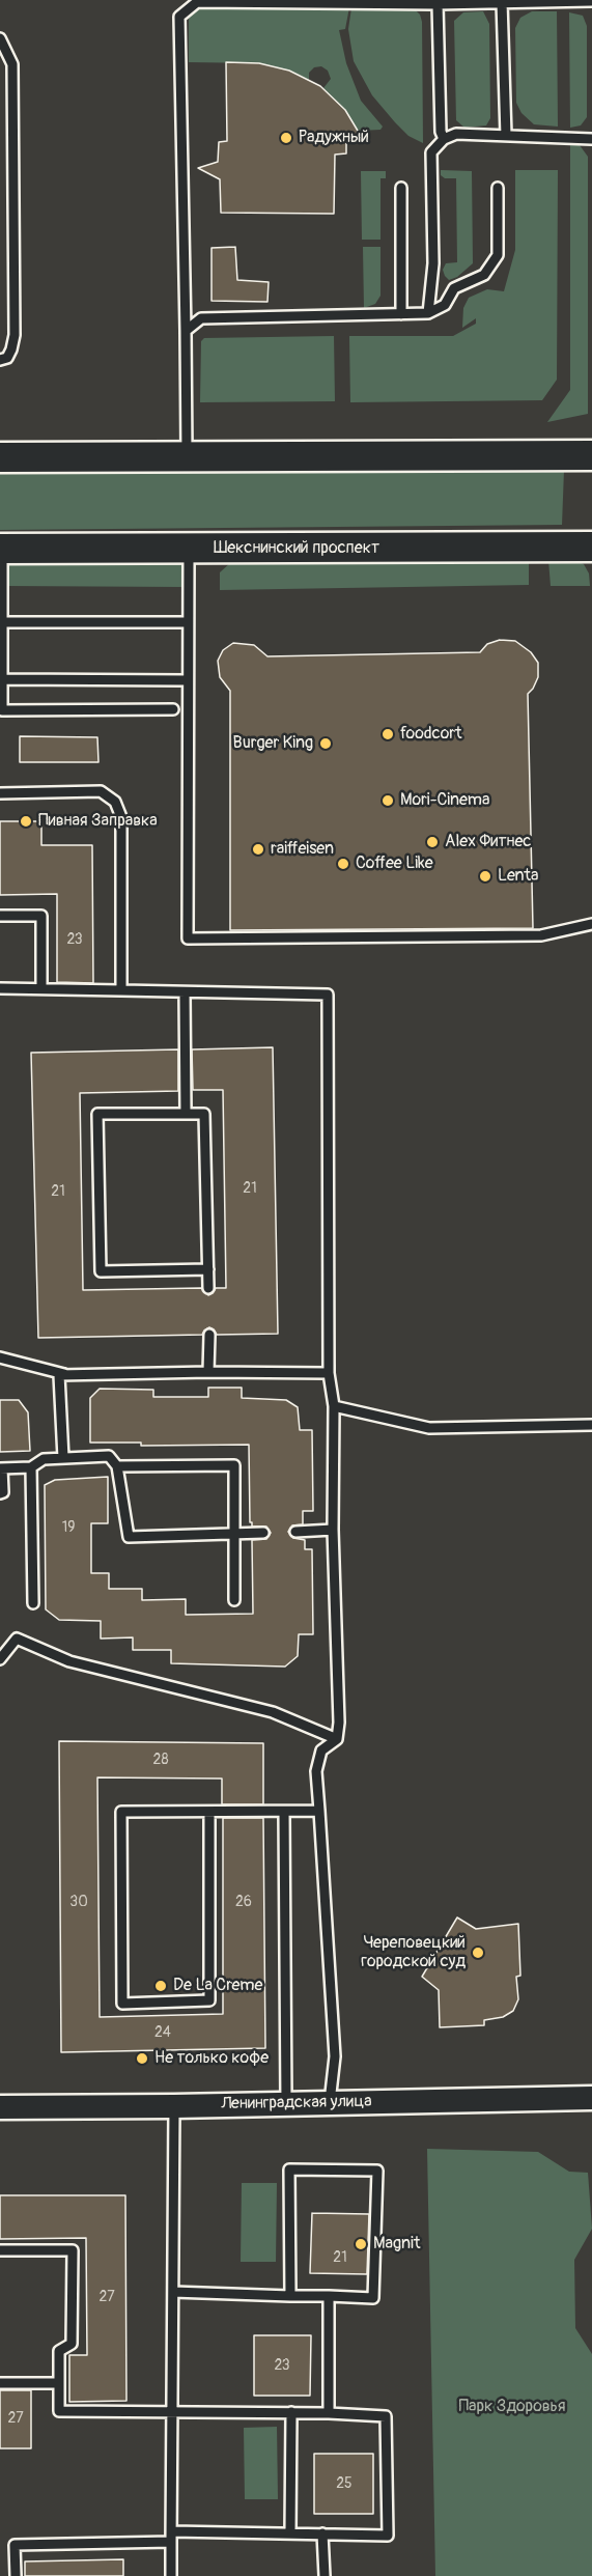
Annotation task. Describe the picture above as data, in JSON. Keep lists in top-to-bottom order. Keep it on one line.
{"streets":{"main road":["Шекснинский проспект"],"street":["Ленинградская улица"]},"parks":["Парк Здоровья"],"places":["Радужный","foodcort","Burger King","Mori-Cinema","Пивная Заправка","Alex Фитнес","raiffeisen","Coffee Like","Lenta","Череповецкий городской суд","De La Creme","Не только кофе","Magnit"],"house_numbers":["23","21","21","19","28","30","26","24","21","27","23","27","25"]}
